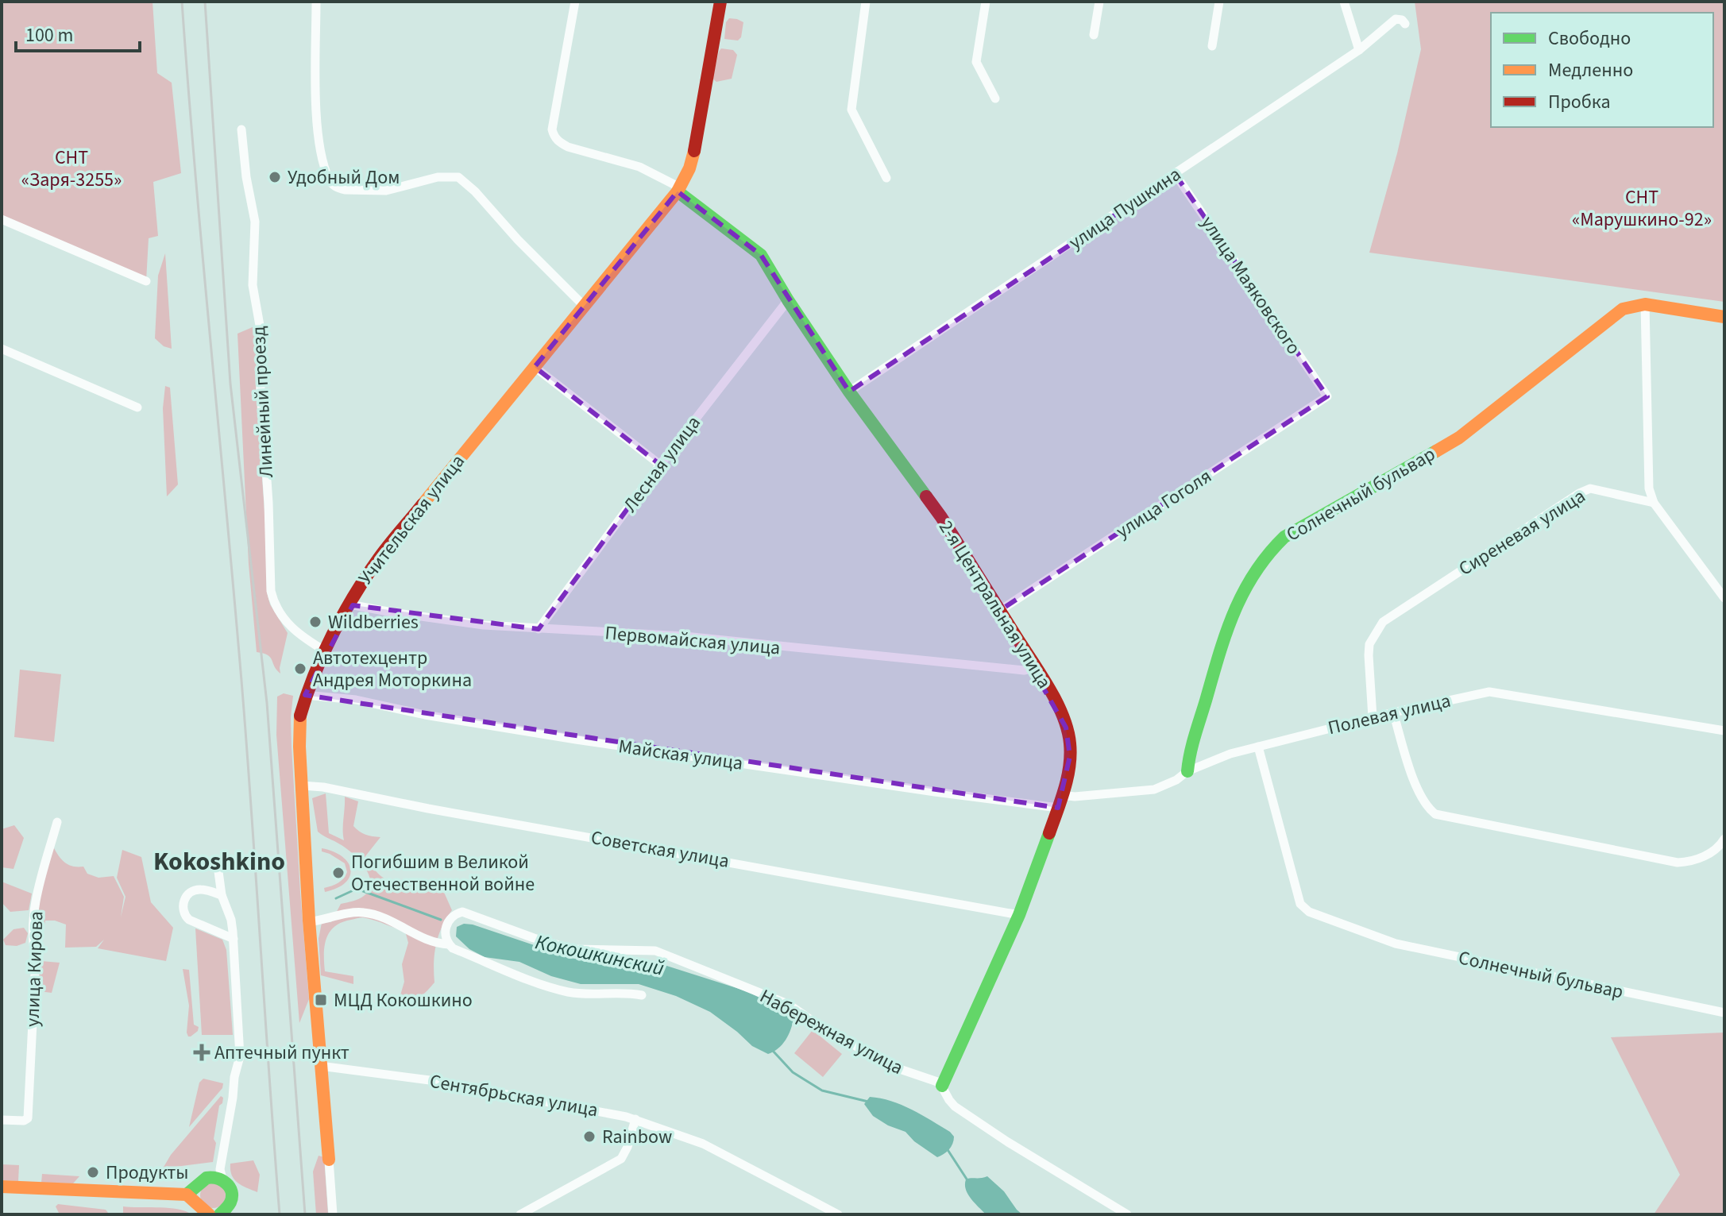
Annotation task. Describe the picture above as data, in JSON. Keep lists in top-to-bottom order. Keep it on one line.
{"streets":{"street":["улица Пушкина","улица Маяковского","Линейный проезд","Лесная улица","Солнечный бульвар","улица Гоголя","Учительская улица","Сиреневая улица","2-я Центральная улица","Первомайская улица","Полевая улица","Майская улица","Советская улица","улица Кирова","Набережная улица","Сентябрьская улица"]},"crossings":[["улица Пушкина","улица Маяковского"],["улица Пушкина","2-я Центральная улица"],["улица Маяковского","улица Гоголя"],["Линейный проезд","Учительская улица"],["Лесная улица","2-я Центральная улица"],["Лесная улица","Первомайская улица"],["Солнечный бульвар","Полевая улица"],["улица Гоголя","2-я Центральная улица"],["Учительская улица","2-я Центральная улица"],["Учительская улица","Первомайская улица"],["Учительская улица","Майская улица"],["Учительская улица","Советская улица"],["Учительская улица","Сентябрьская улица"],["Сиреневая улица","Полевая улица"],["2-я Центральная улица","Первомайская улица"],["2-я Центральная улица","Полевая улица"],["2-я Центральная улица","Майская улица"],["2-я Центральная улица","Советская улица"],["2-я Центральная улица","Набережная улица"],["Полевая улица","Майская улица"]],"districts":["Kokoshkino"],"water":["Кокошкинский"],"parks":["СНТ «Заря-3255»","СНТ «Марушкино-92»"],"places":{"other":["Удобный Дом","Wildberries","Автотехцентр Андрея Моторкина","Погибшим в Великой Отечественной войне","Rainbow","Продукты"],"transit":["МЦД Кокошкино"],"health":["Аптечный пункт"]},"legend":["Свободно","Медленно","Пробка"],"scale_bar":"100 m"}
